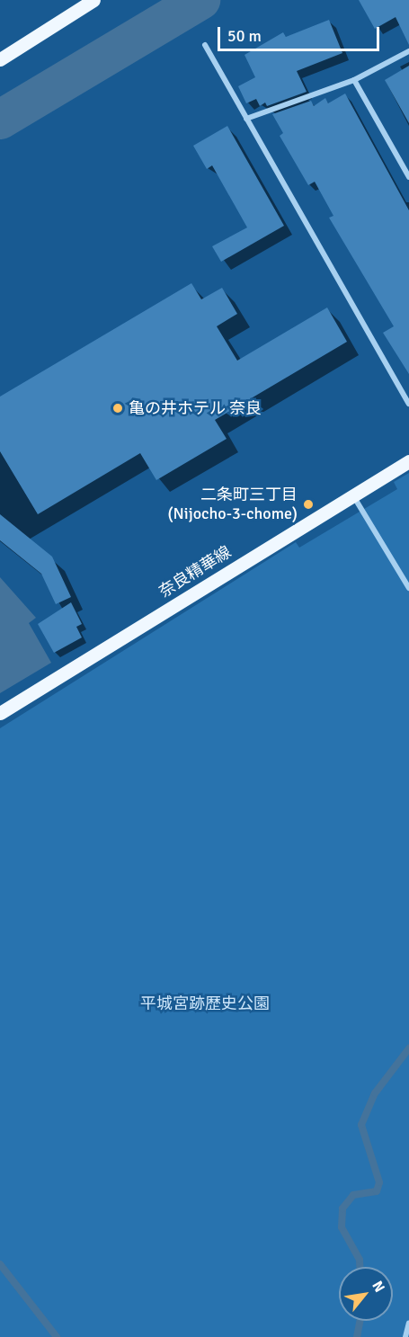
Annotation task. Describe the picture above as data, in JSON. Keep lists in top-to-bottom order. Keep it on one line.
{"streets":{"main road":["奈良精華線"]},"parks":["平城宮跡歴史公園"],"places":["亀の井ホテル 奈良","二条町三丁目 (Nijocho-3-chome)"],"scale_bar":"50 m","north":"top right"}
